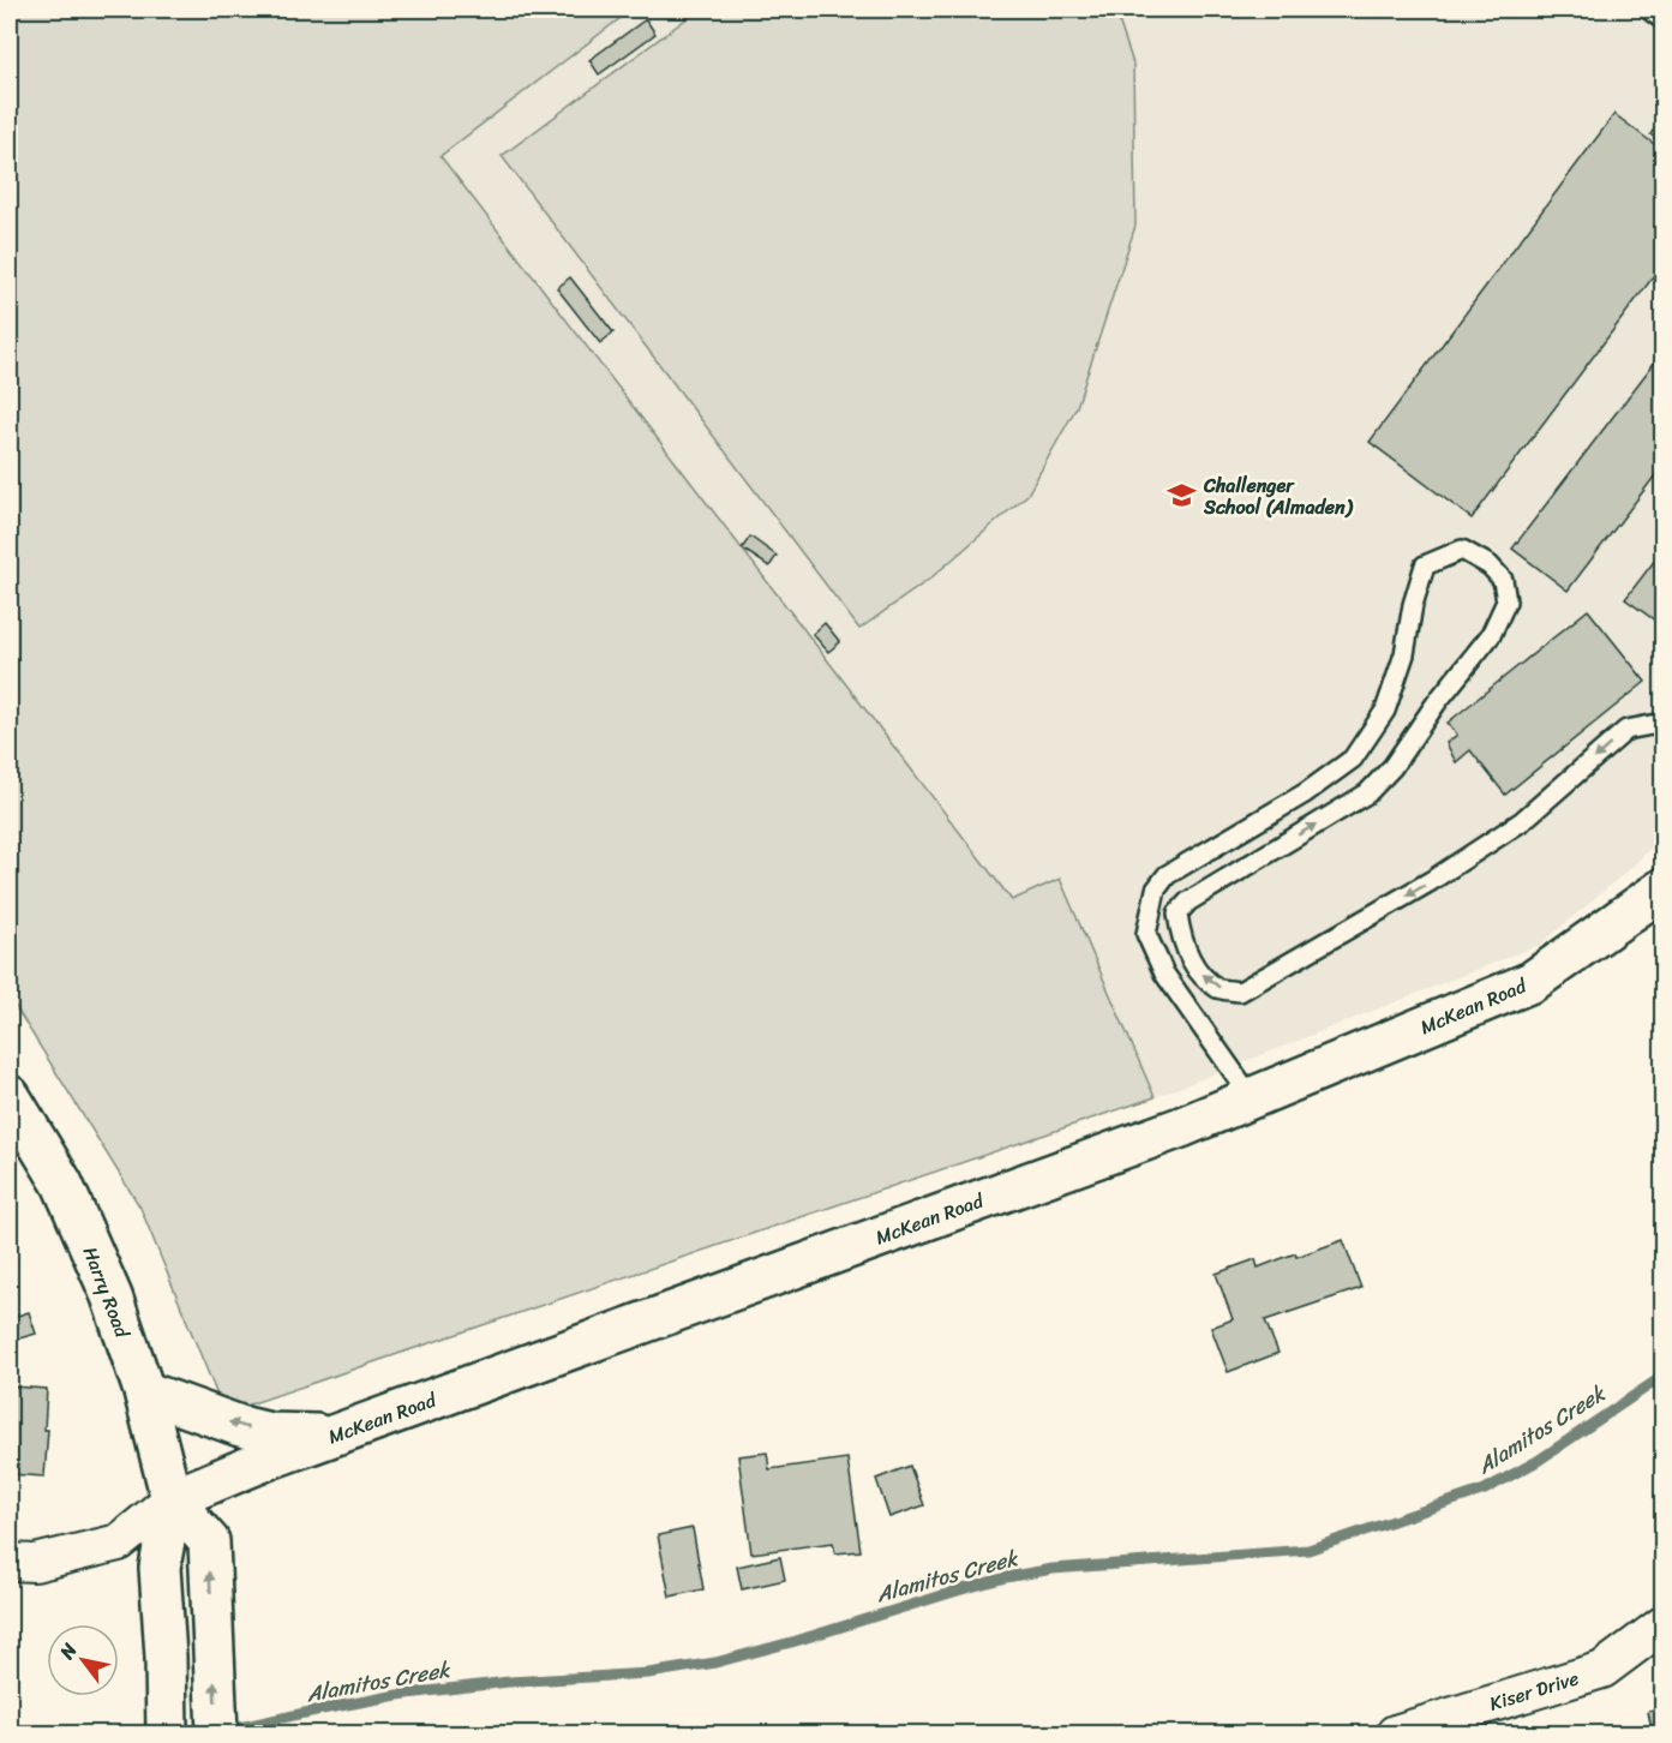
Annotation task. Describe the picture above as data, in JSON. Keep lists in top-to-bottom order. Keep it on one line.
{"streets":{"main road":["McKean Road","Harry Road"],"street":["Kiser Drive"]},"crossings":[["McKean Road","Harry Road"]],"water":["Alamitos Creek"],"places":{"school or university":["Challenger School (Almaden)"]},"north":"top left"}
